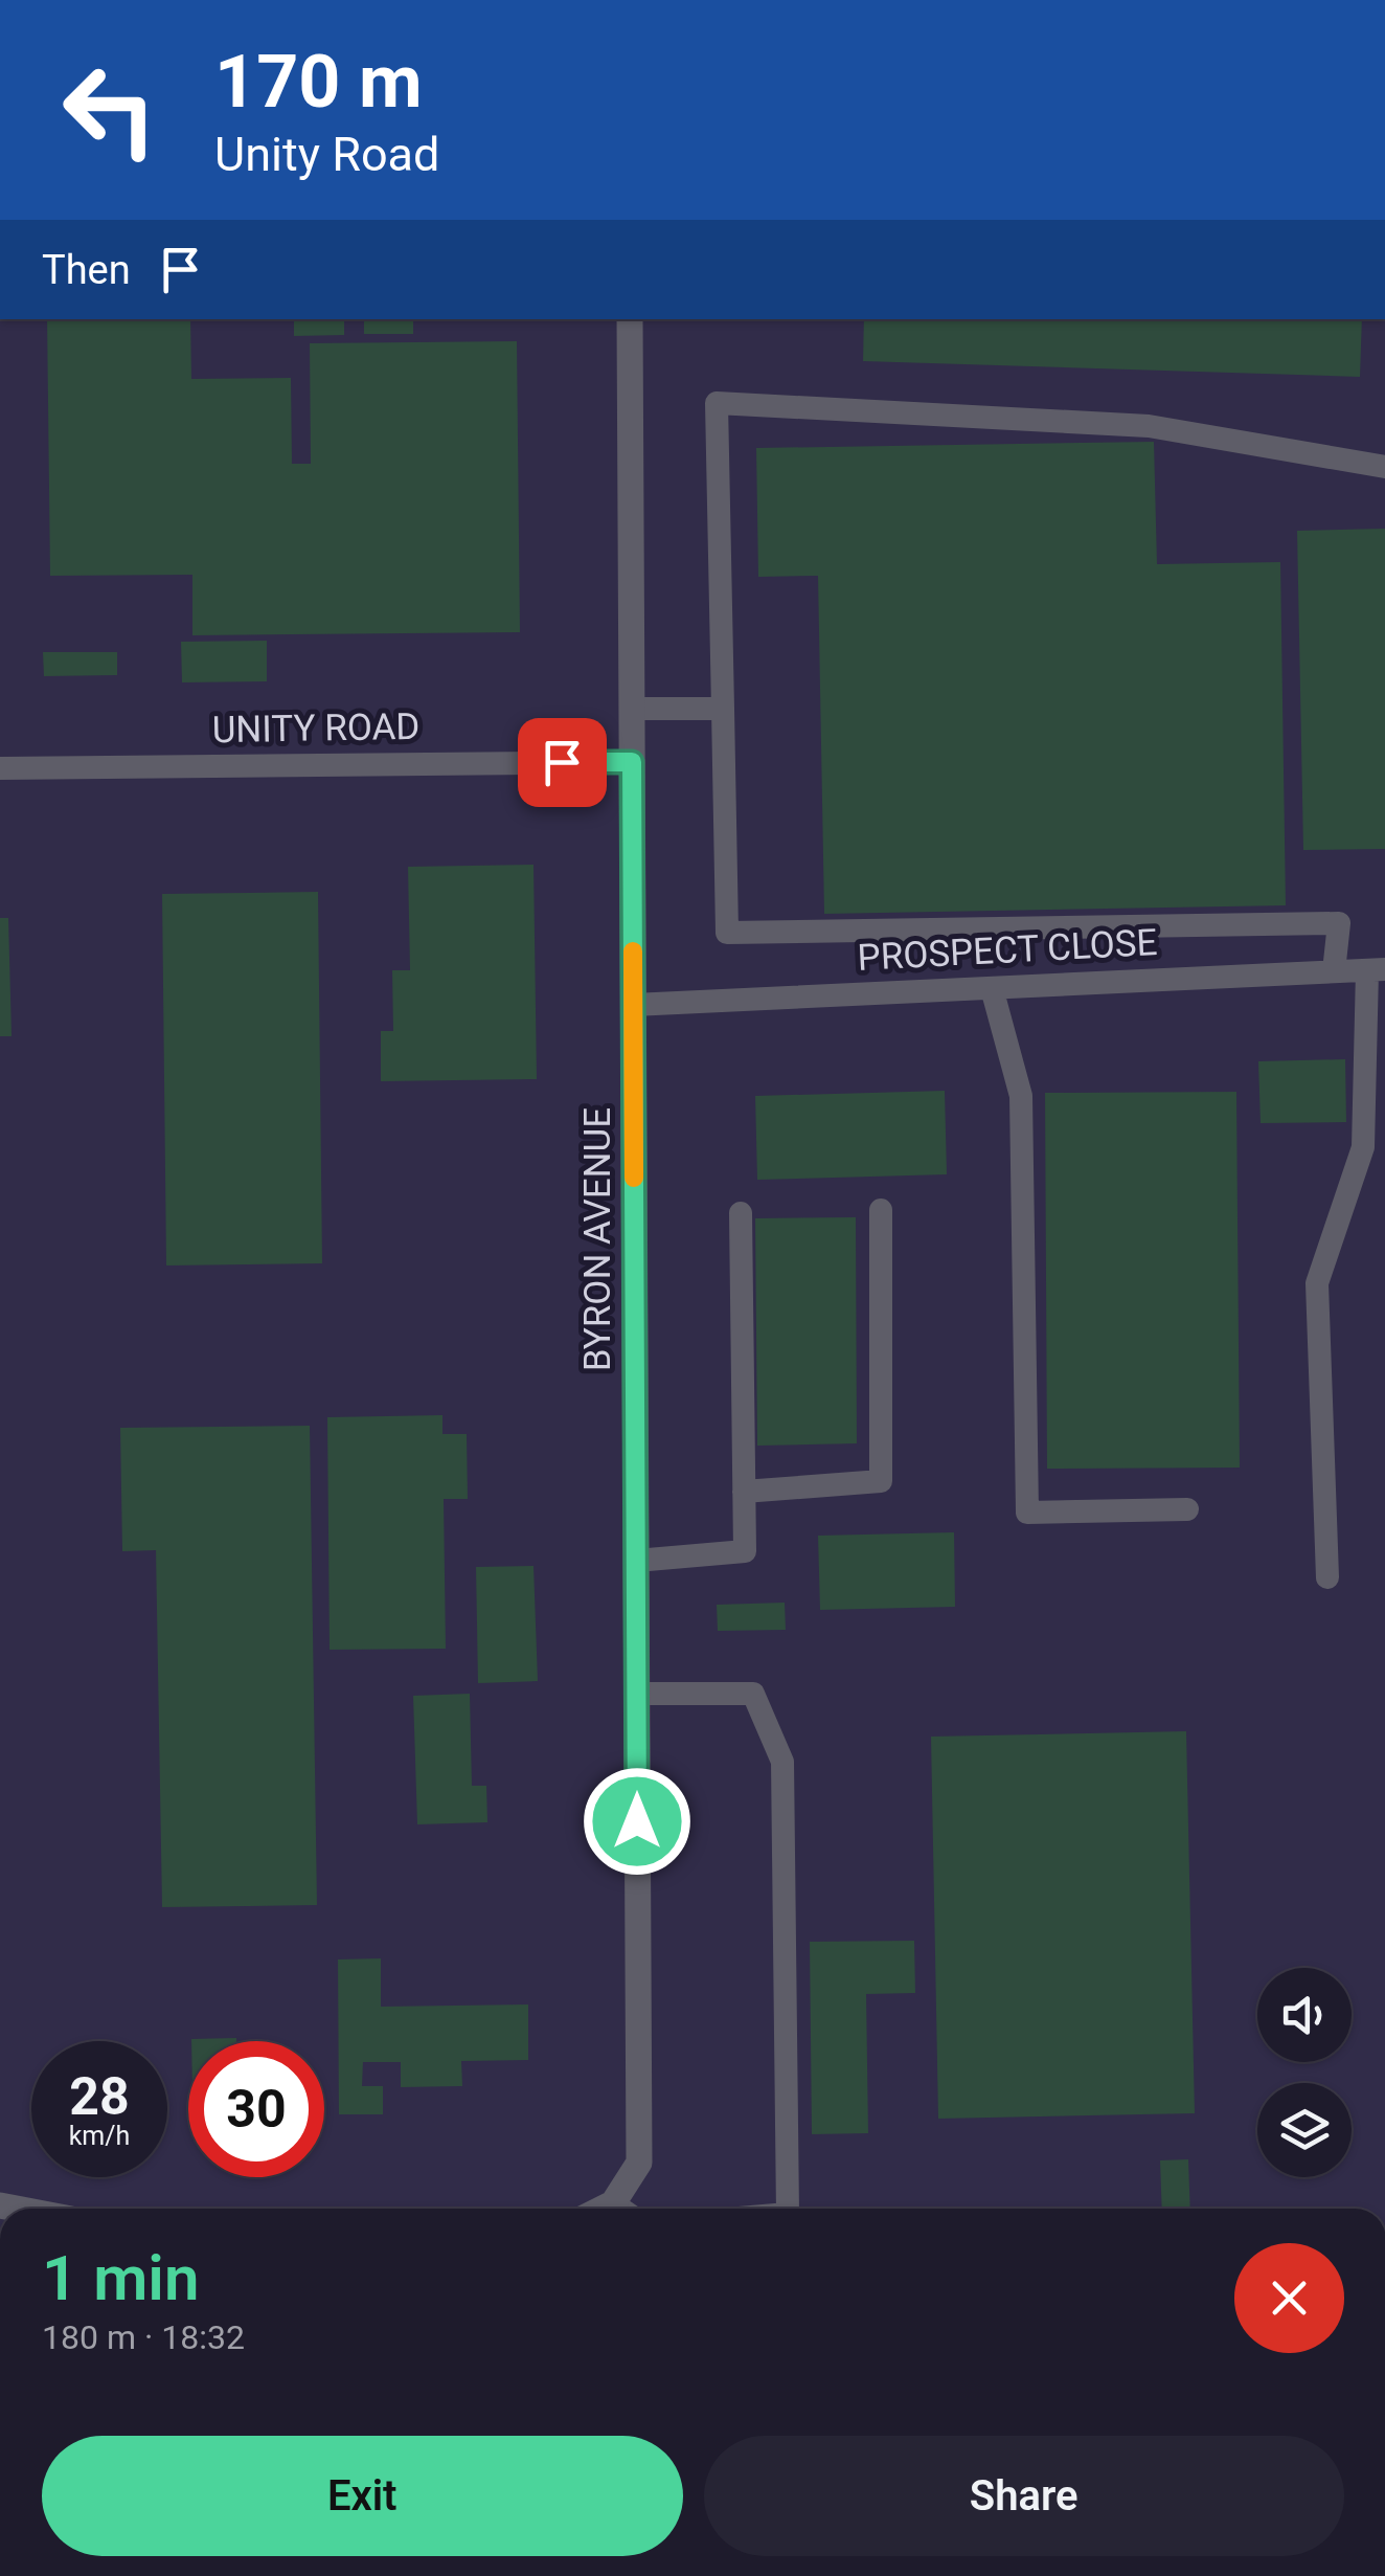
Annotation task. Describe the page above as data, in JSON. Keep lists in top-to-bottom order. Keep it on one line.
{"streets":{"street":["BYRON AVENUE"],"lane":["UNITY ROAD","PROSPECT CLOSE"]},"crossings":[["UNITY ROAD","BYRON AVENUE"],["PROSPECT CLOSE","BYRON AVENUE"]],"page":{"turn":["170 m","Unity Road"],"then":"Then","speed":"28 km/h","limit":"30","heading":["1 min","180 m · 18:32"],"buttons":["Exit","Share"]}}
